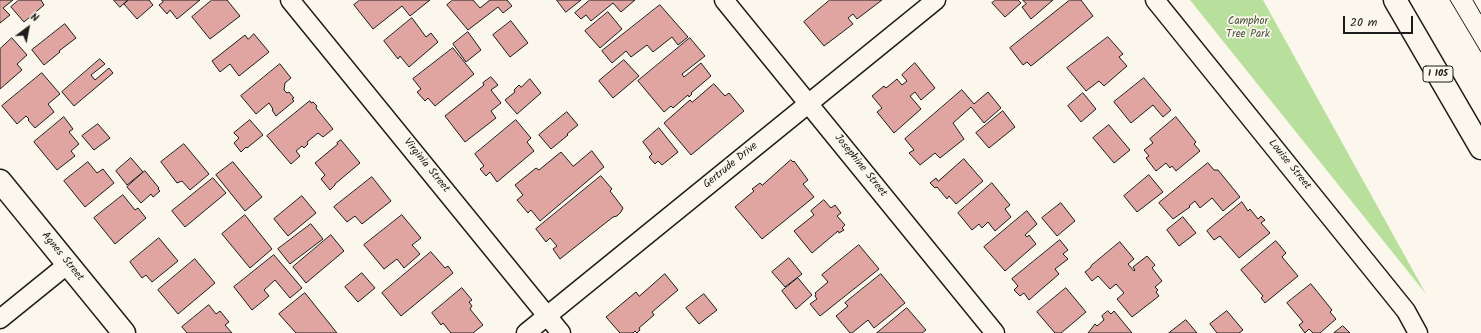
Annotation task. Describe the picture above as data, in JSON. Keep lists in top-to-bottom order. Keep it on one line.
{"streets":{"main road":["I 105","Agnes Street"],"street":["Louise Street","Virginia Street","Gertrude Drive","Josephine Street"]},"crossings":[["Virginia Street","Gertrude Drive"],["Gertrude Drive","Josephine Street"]],"parks":["Camphor Tree Park"],"scale_bar":"20 m","north":"top right"}
